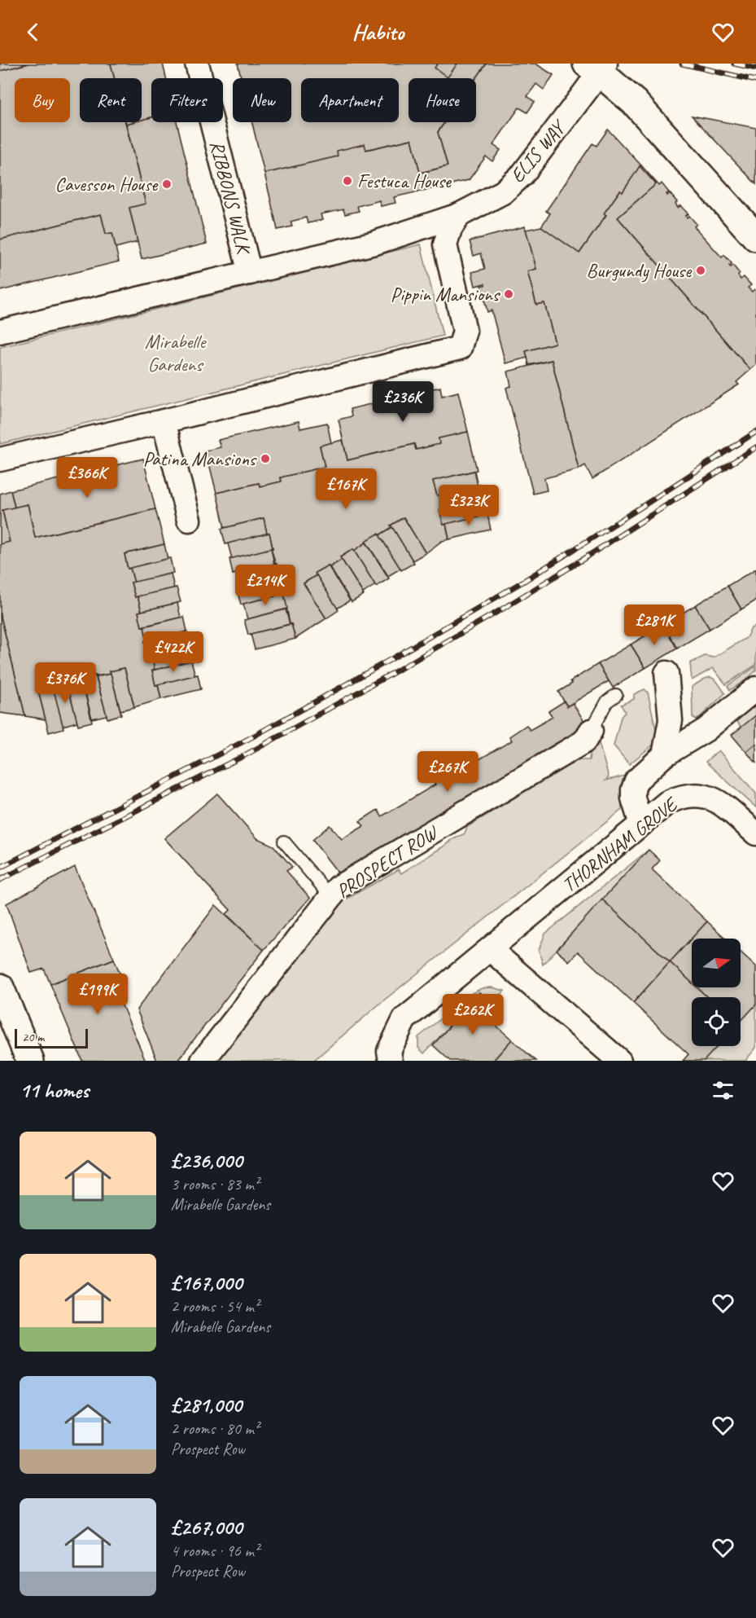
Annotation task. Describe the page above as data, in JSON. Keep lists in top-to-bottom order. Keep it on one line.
{"streets":{"street":["ELIS WAY","RIBBONS WALK","THORNHAM GROVE","PROSPECT ROW"]},"parks":["Mirabelle Gardens"],"places":["Festuca House","Cavesson House","Burgundy House","Pippin Mansions","Patina Mansions"],"scale_bar":"20 m","north":"right","page":{"header":"Habito","chip":["Buy","Rent","Filters","New","Apartment","House"],"price":["£236K","£366K","£167K","£323K","£214K","£281K","£422K","£376K","£267K","£199K","£262K"],"scale":"20 m","heading":"11 homes","list":[{"name":"£236,000","note":"3 rooms · 83 m² · Mirabelle Gardens"},{"name":"£167,000","note":"2 rooms · 54 m² · Mirabelle Gardens"},{"name":"£281,000","note":"2 rooms · 80 m² · Prospect Row"},{"name":"£267,000","note":"4 rooms · 96 m² · Prospect Row"}]}}
